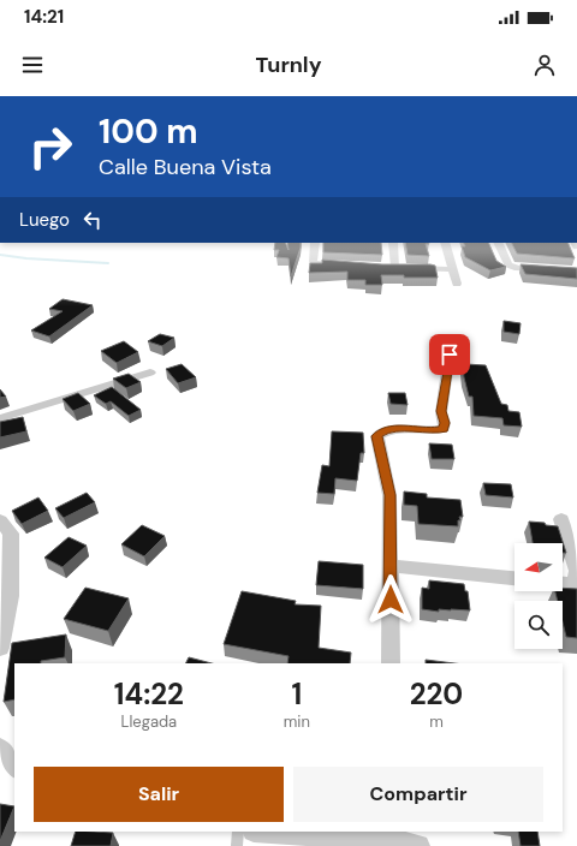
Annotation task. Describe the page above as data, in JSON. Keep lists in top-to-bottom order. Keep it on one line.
{"north":"left","page":{"status":"14:21","header":"Turnly","turn":["100 m","Calle Buena Vista"],"then":"Luego","eta":["14:22","Llegada","1","min","220","m"],"buttons":["Salir","Compartir"]}}
